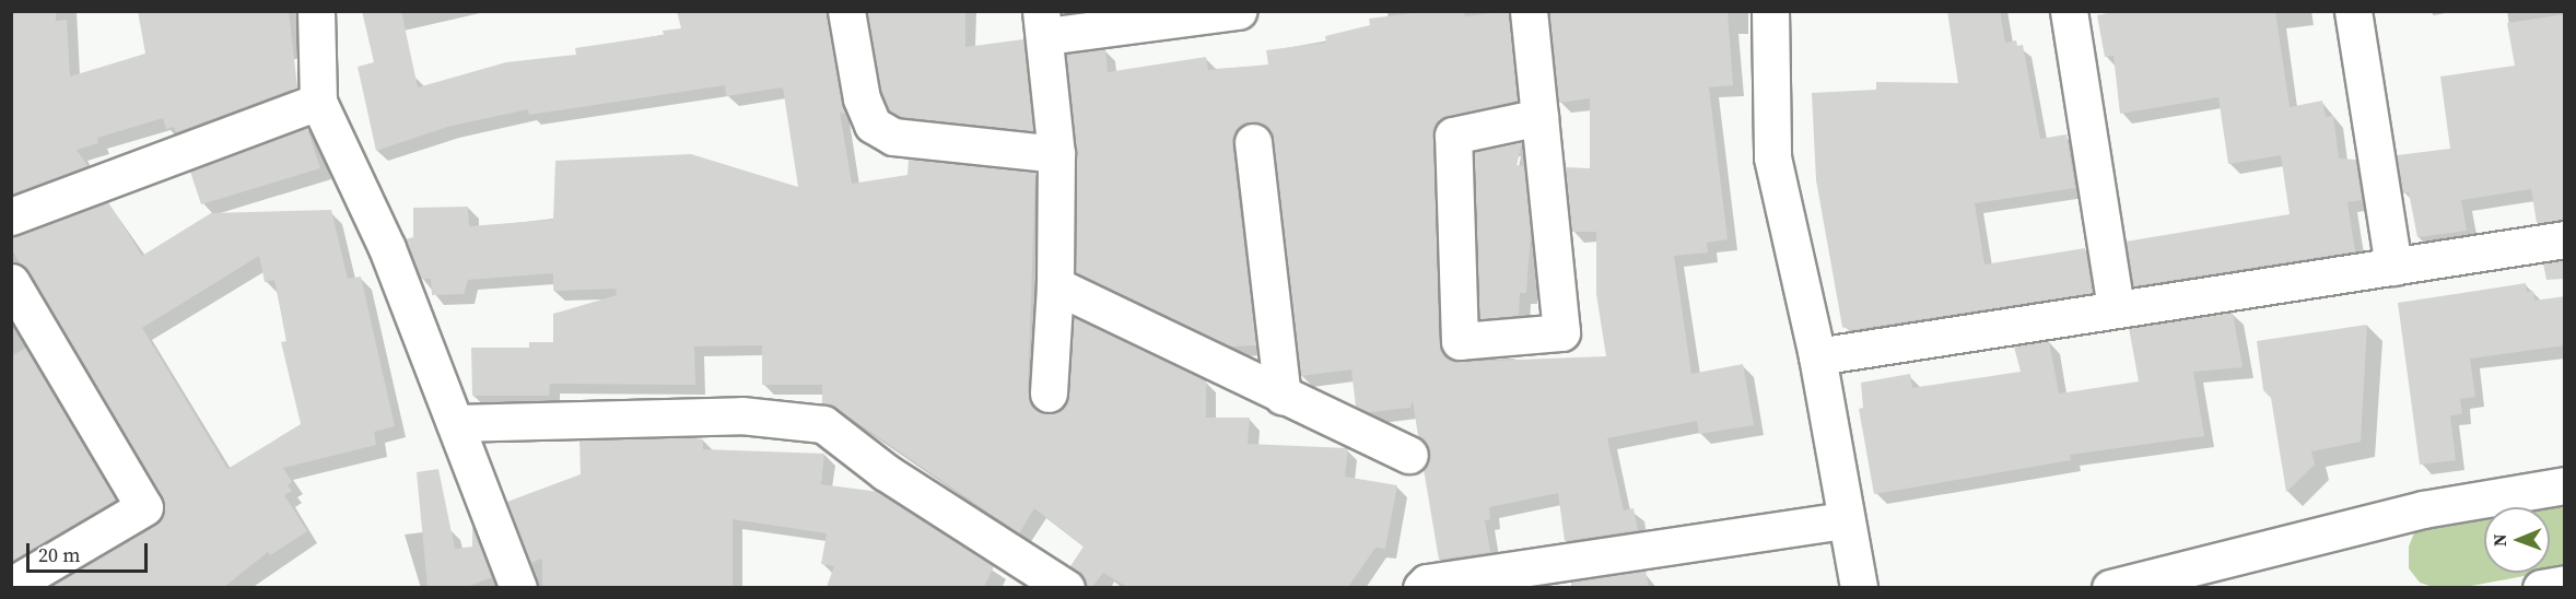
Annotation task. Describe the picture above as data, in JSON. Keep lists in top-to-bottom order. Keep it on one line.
{"scale_bar":"20 m","north":"left"}
